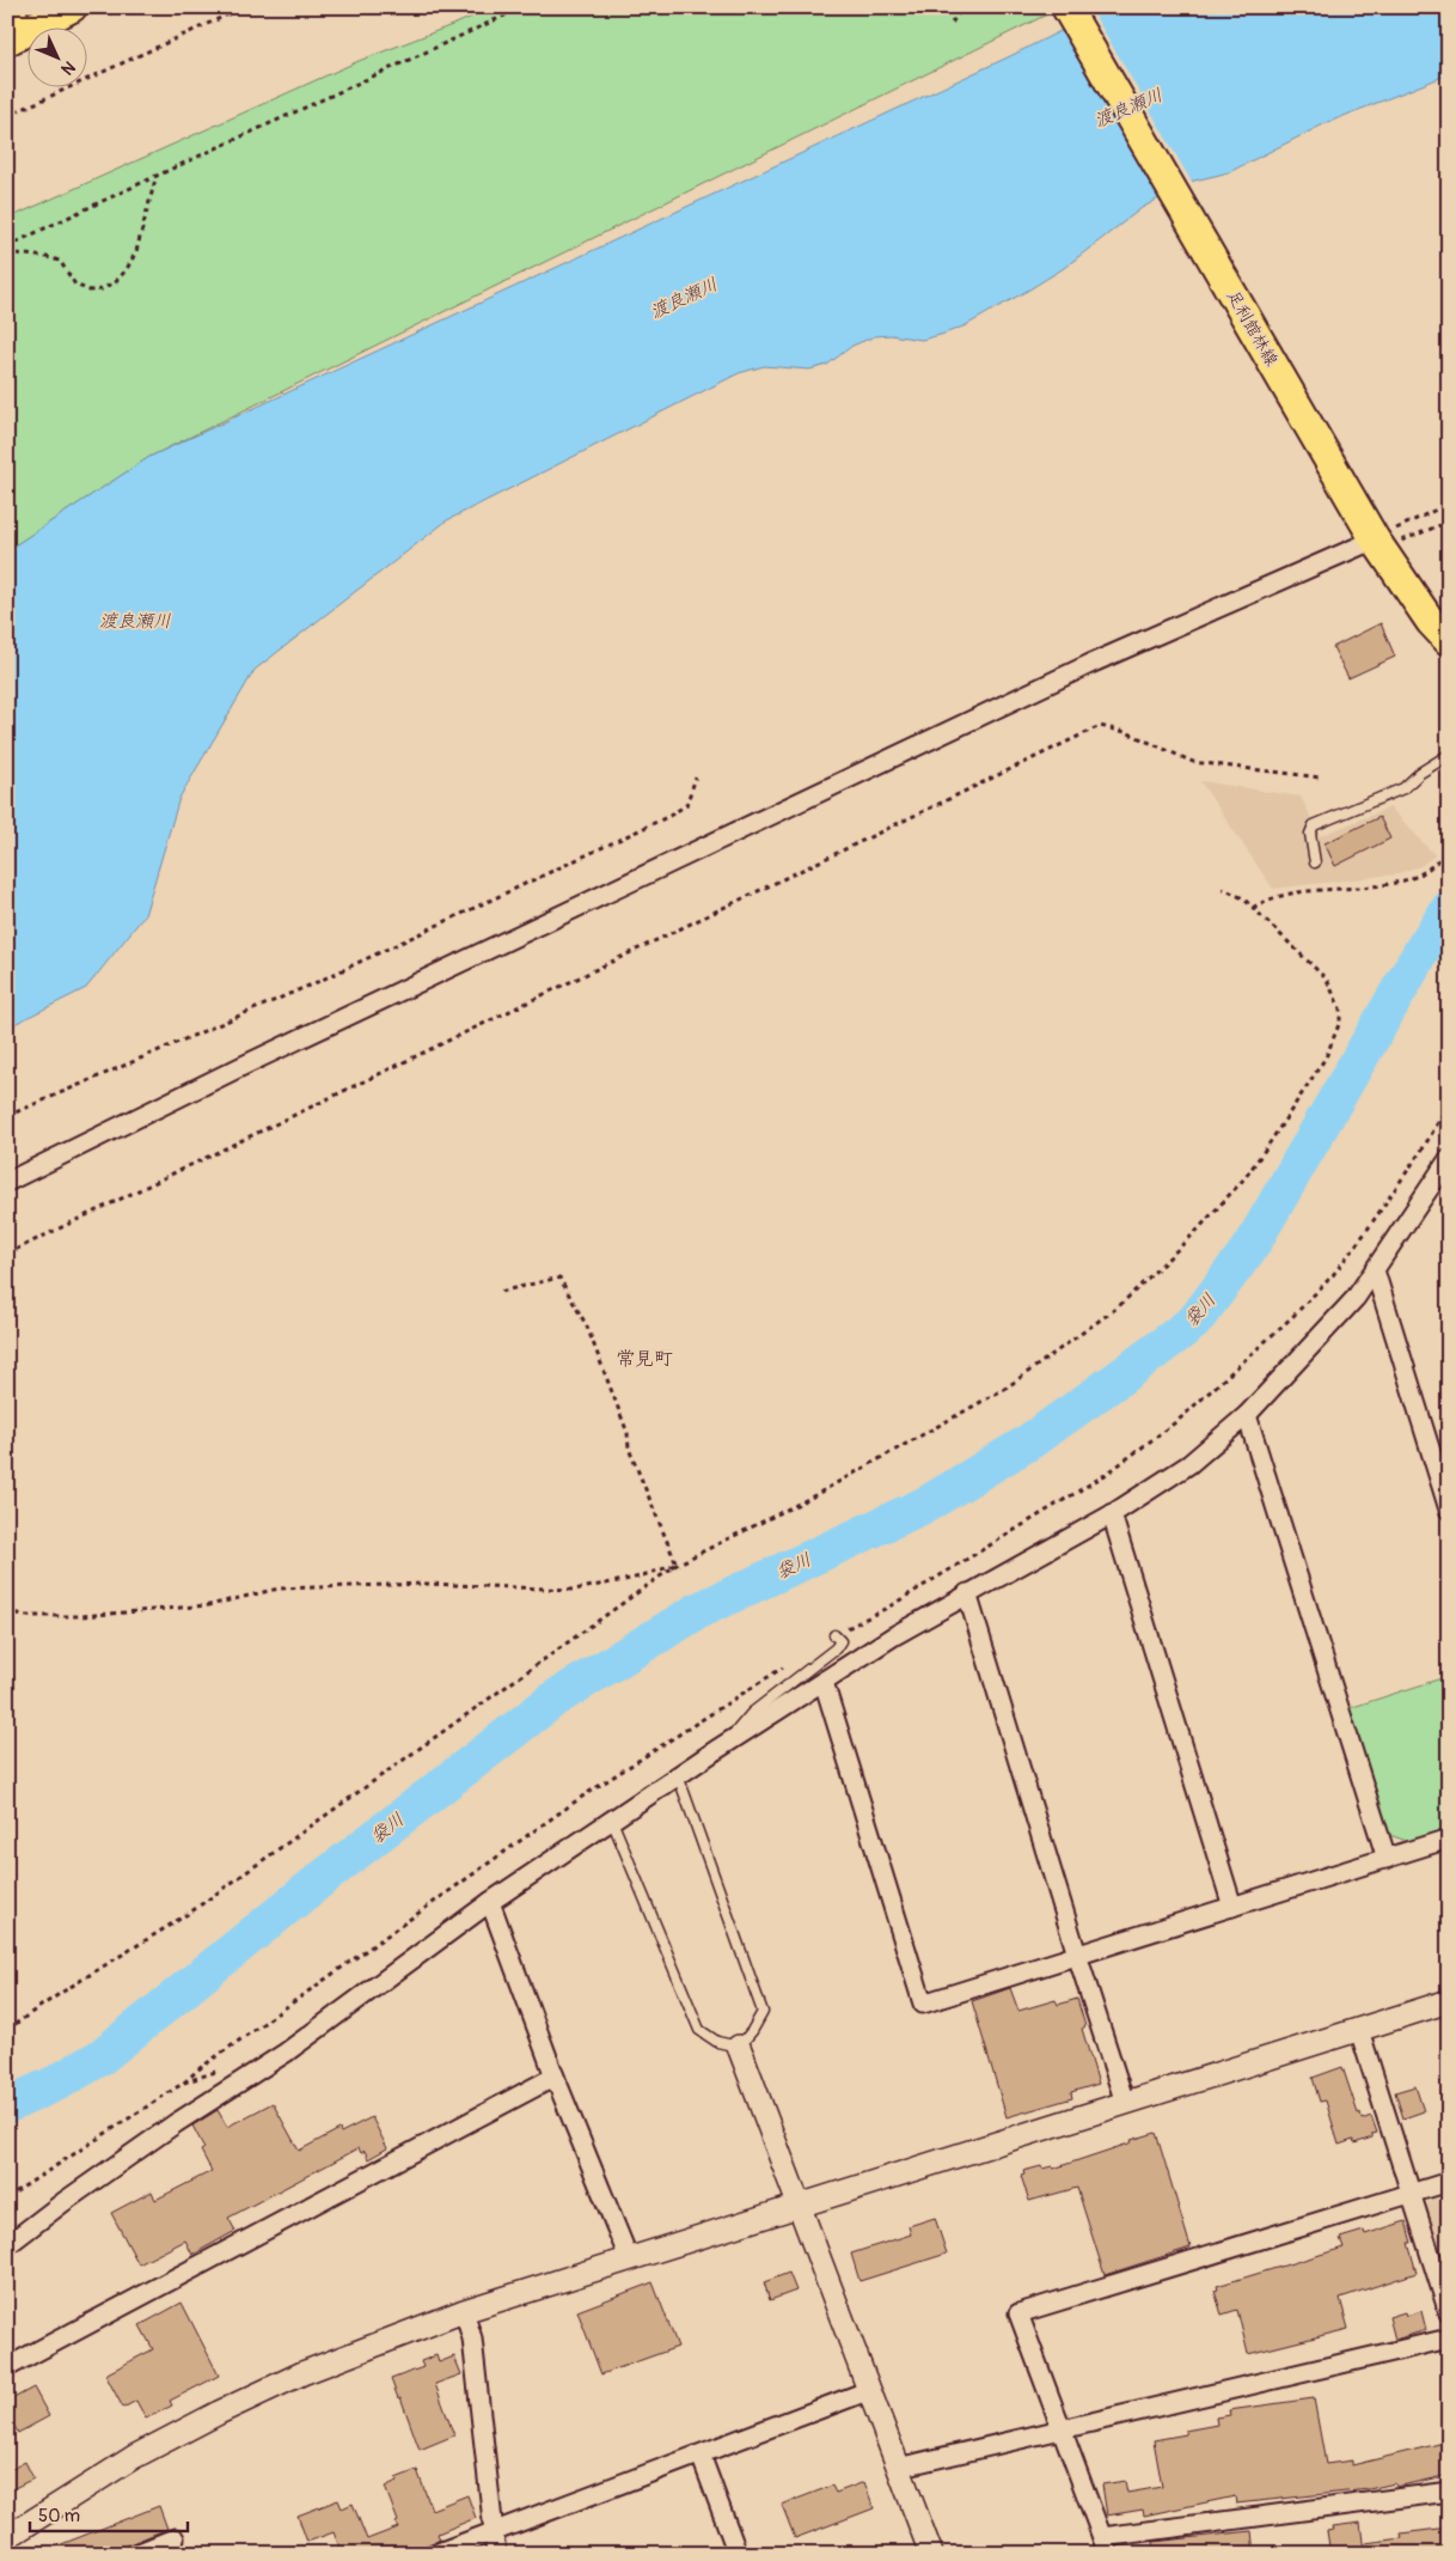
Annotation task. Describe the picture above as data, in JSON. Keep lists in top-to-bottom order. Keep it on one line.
{"streets":{"main road":["足利館林線"]},"districts":["常見町"],"water":["渡良瀬川","袋川"],"scale_bar":"50 m","north":"bottom right"}
